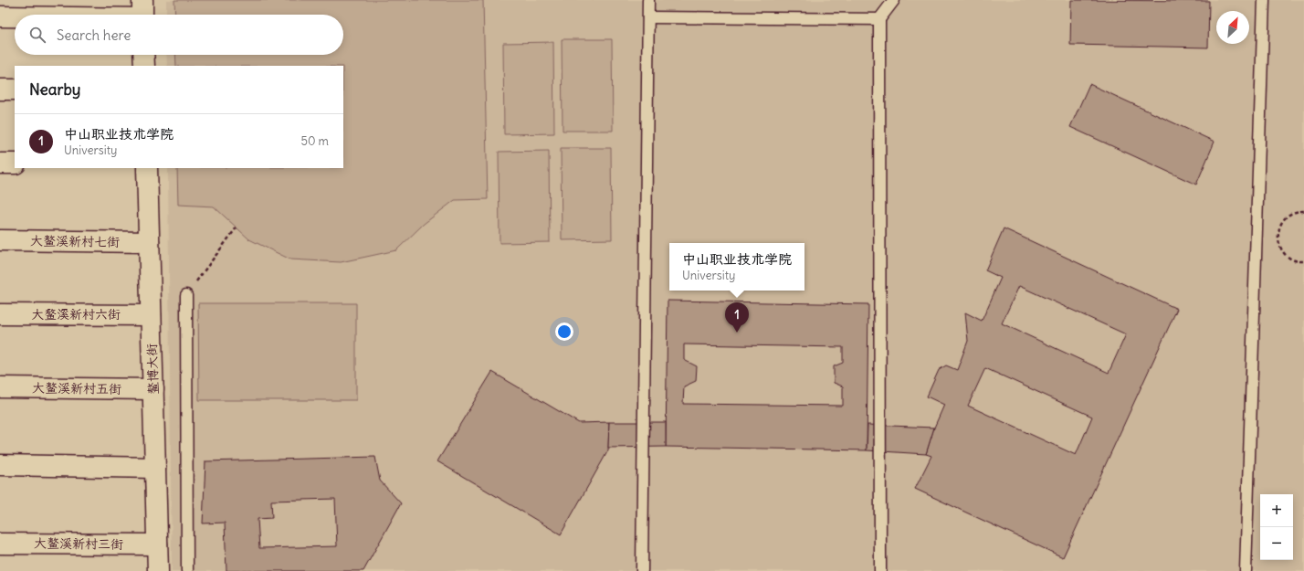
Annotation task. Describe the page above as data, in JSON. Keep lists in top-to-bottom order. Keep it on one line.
{"streets":{"street":["大鳌溪新村七街","大鳌溪新村六街","鳌博大街","大鳌溪新村五街","大鳌溪新村三街"]},"crossings":[["大鳌溪新村七街","鳌博大街"],["大鳌溪新村六街","鳌博大街"],["鳌博大街","大鳌溪新村五街"],["鳌博大街","大鳌溪新村三街"]],"north":"top right","page":{"search":"Search here","heading":"Nearby","list":[{"mark":"1","name":"中山职业技术学院","note":"University","value":"50 m"}],"popup":["中山职业技术学院","University"],"pins":"1","map_buttons":["+","−"]}}
